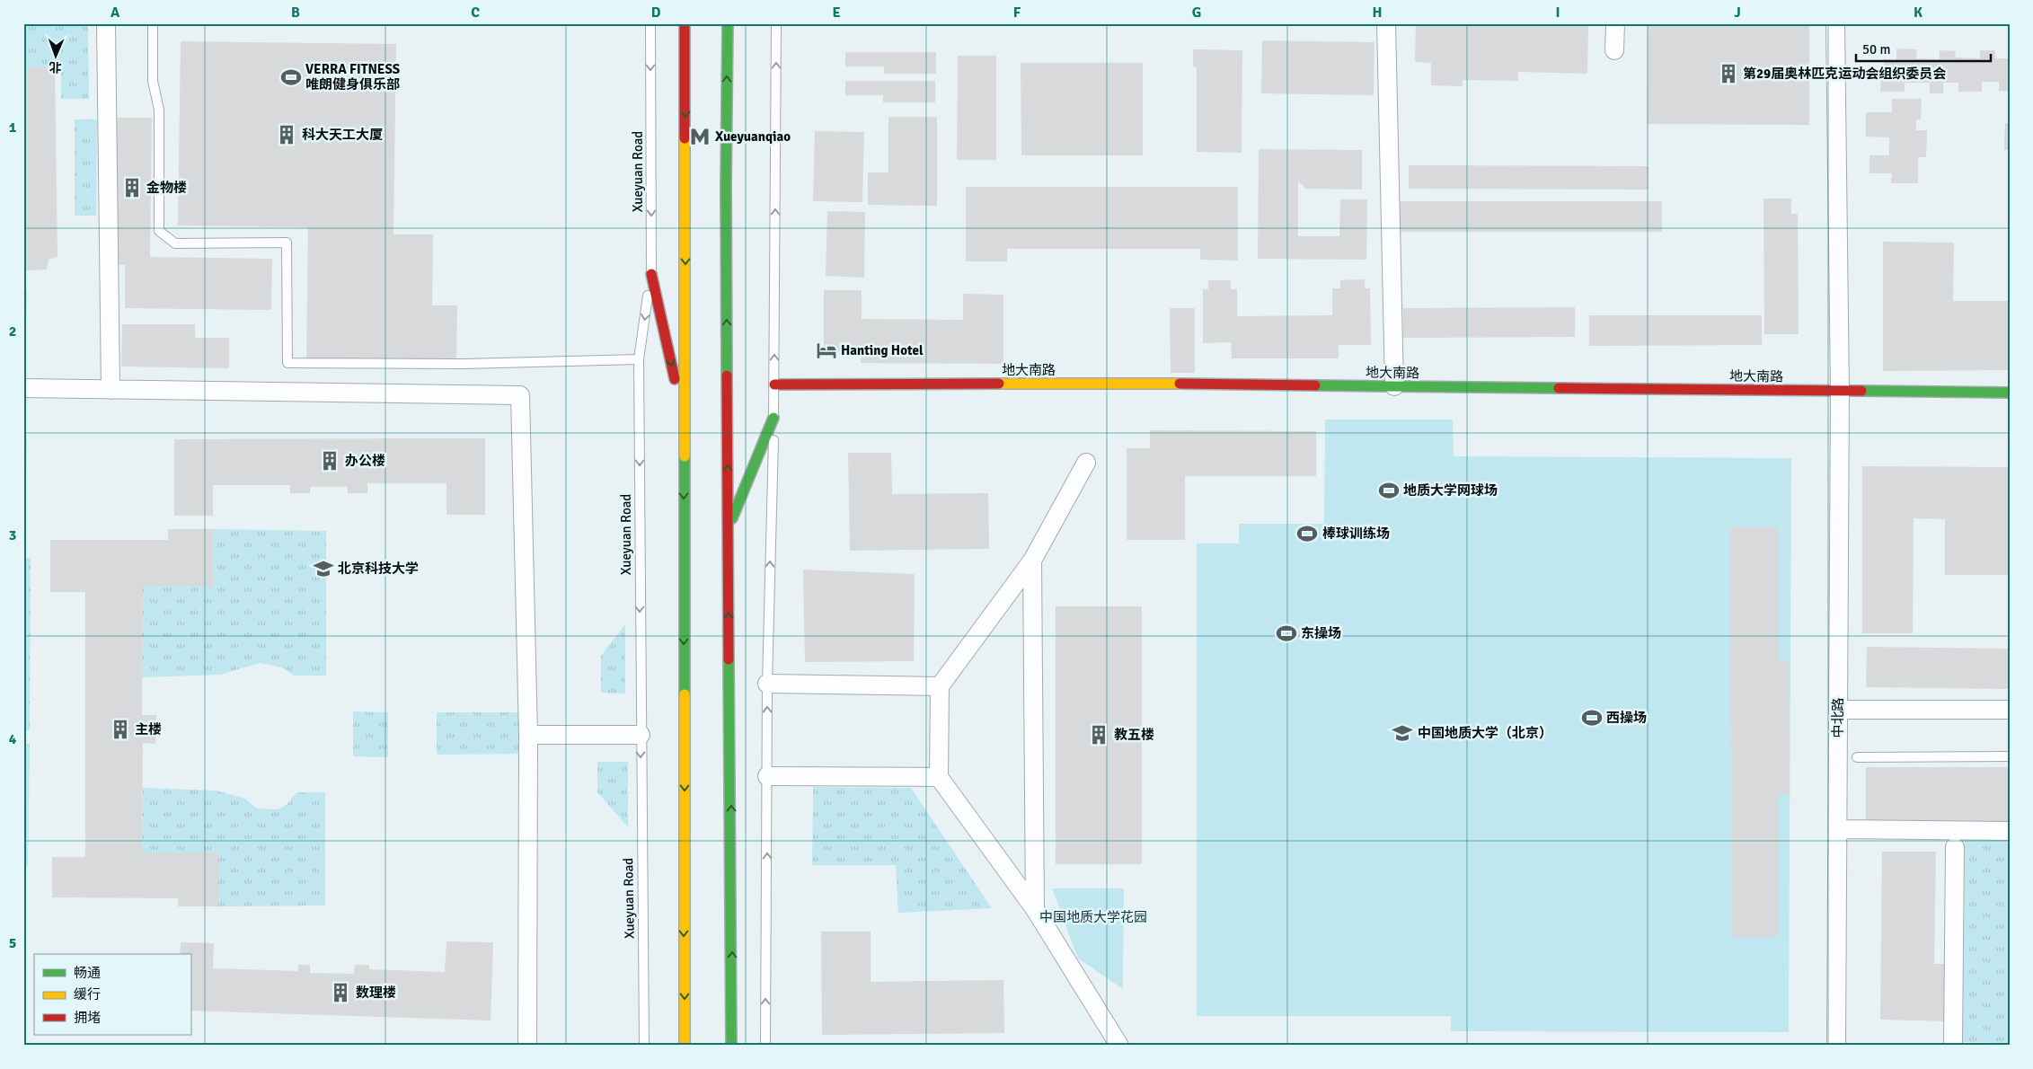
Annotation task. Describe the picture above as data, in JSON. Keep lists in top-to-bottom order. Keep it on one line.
{"streets":{"main road":["地大南路"],"street":["中北路"],"lane":["Xueyuan Road"]},"crossings":[["地大南路","中北路"]],"one_way":["Xueyuan Road"],"parks":["中国地质大学花园"],"places":{"building":["第29届奥林匹克运动会组织委员会","科大天工大厦","金物楼","办公楼","主楼","教五楼","数理楼"],"sports":["VERRA FITNESS 唯朗健身俱乐部","地质大学网球场","棒球训练场","东操场","西操场"],"metro station":["Xueyuanqiao"],"hotel":["Hanting Hotel"],"school or university":["北京科技大学","中国地质大学（北京）"]},"legend":["畅通","缓行","拥堵"],"scale_bar":"50 m","north":"bottom","grid":{"columns":["A","B","C","D","E","F","G","H","I","J","K"],"rows":["1","2","3","4","5"]}}
